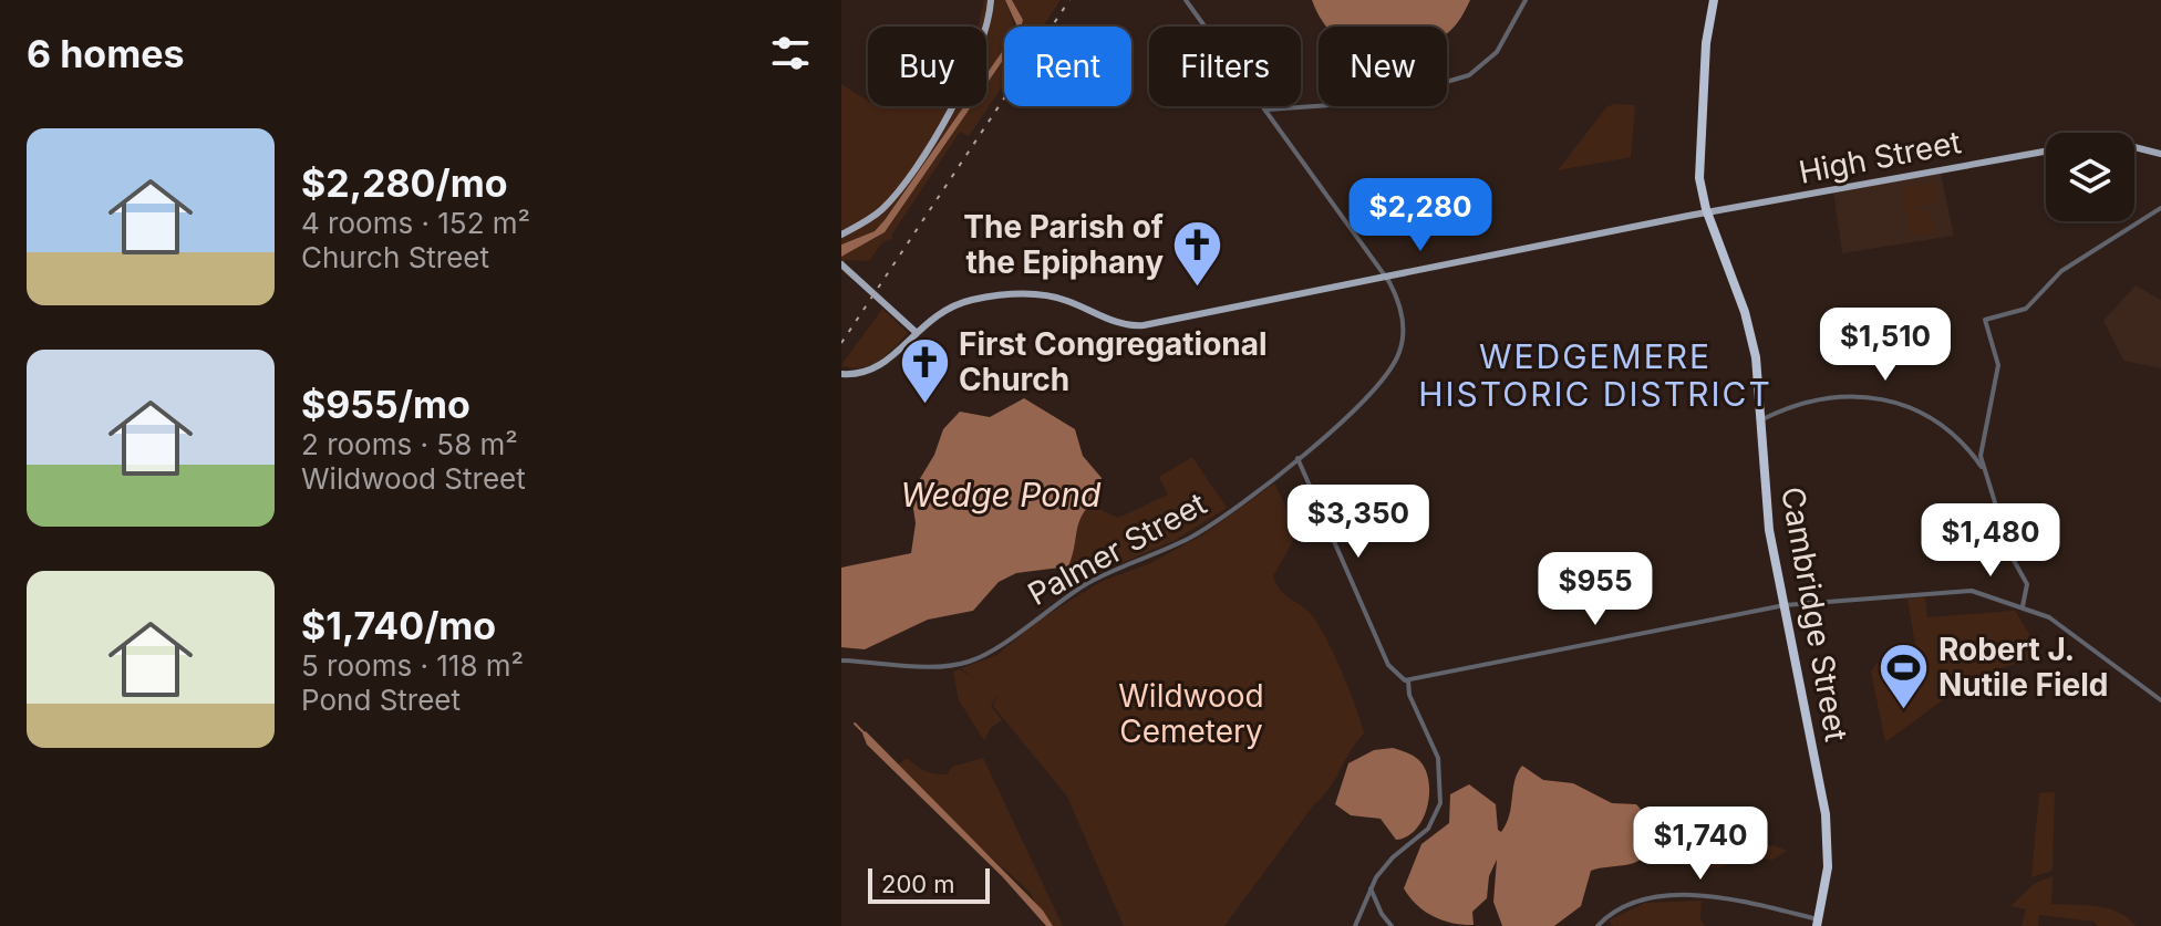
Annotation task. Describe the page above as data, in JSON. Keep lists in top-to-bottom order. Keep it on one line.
{"streets":{"highway":["Cambridge Street"],"main road":["High Street"],"street":["Palmer Street"]},"crossings":[["High Street","Palmer Street"],["High Street","Cambridge Street"]],"districts":["WEDGEMERE HISTORIC DISTRICT"],"water":["Wedge Pond"],"parks":["Wildwood Cemetery"],"places":{"church":["The Parish of the Epiphany","First Congregational Church"],"sports":["Robert J. Nutile Field"]},"scale_bar":"200 m","page":{"heading":"6 homes","chip":["Buy","Rent","Filters","New"],"list":[{"name":"$2,280/mo","note":"4 rooms · 152 m² · Church Street"},{"name":"$955/mo","note":"2 rooms · 58 m² · Wildwood Street"},{"name":"$1,740/mo","note":"5 rooms · 118 m² · Pond Street"}],"price":["$2,280","$1,510","$3,350","$1,480","$955","$1,740"],"scale":"200 m"}}
